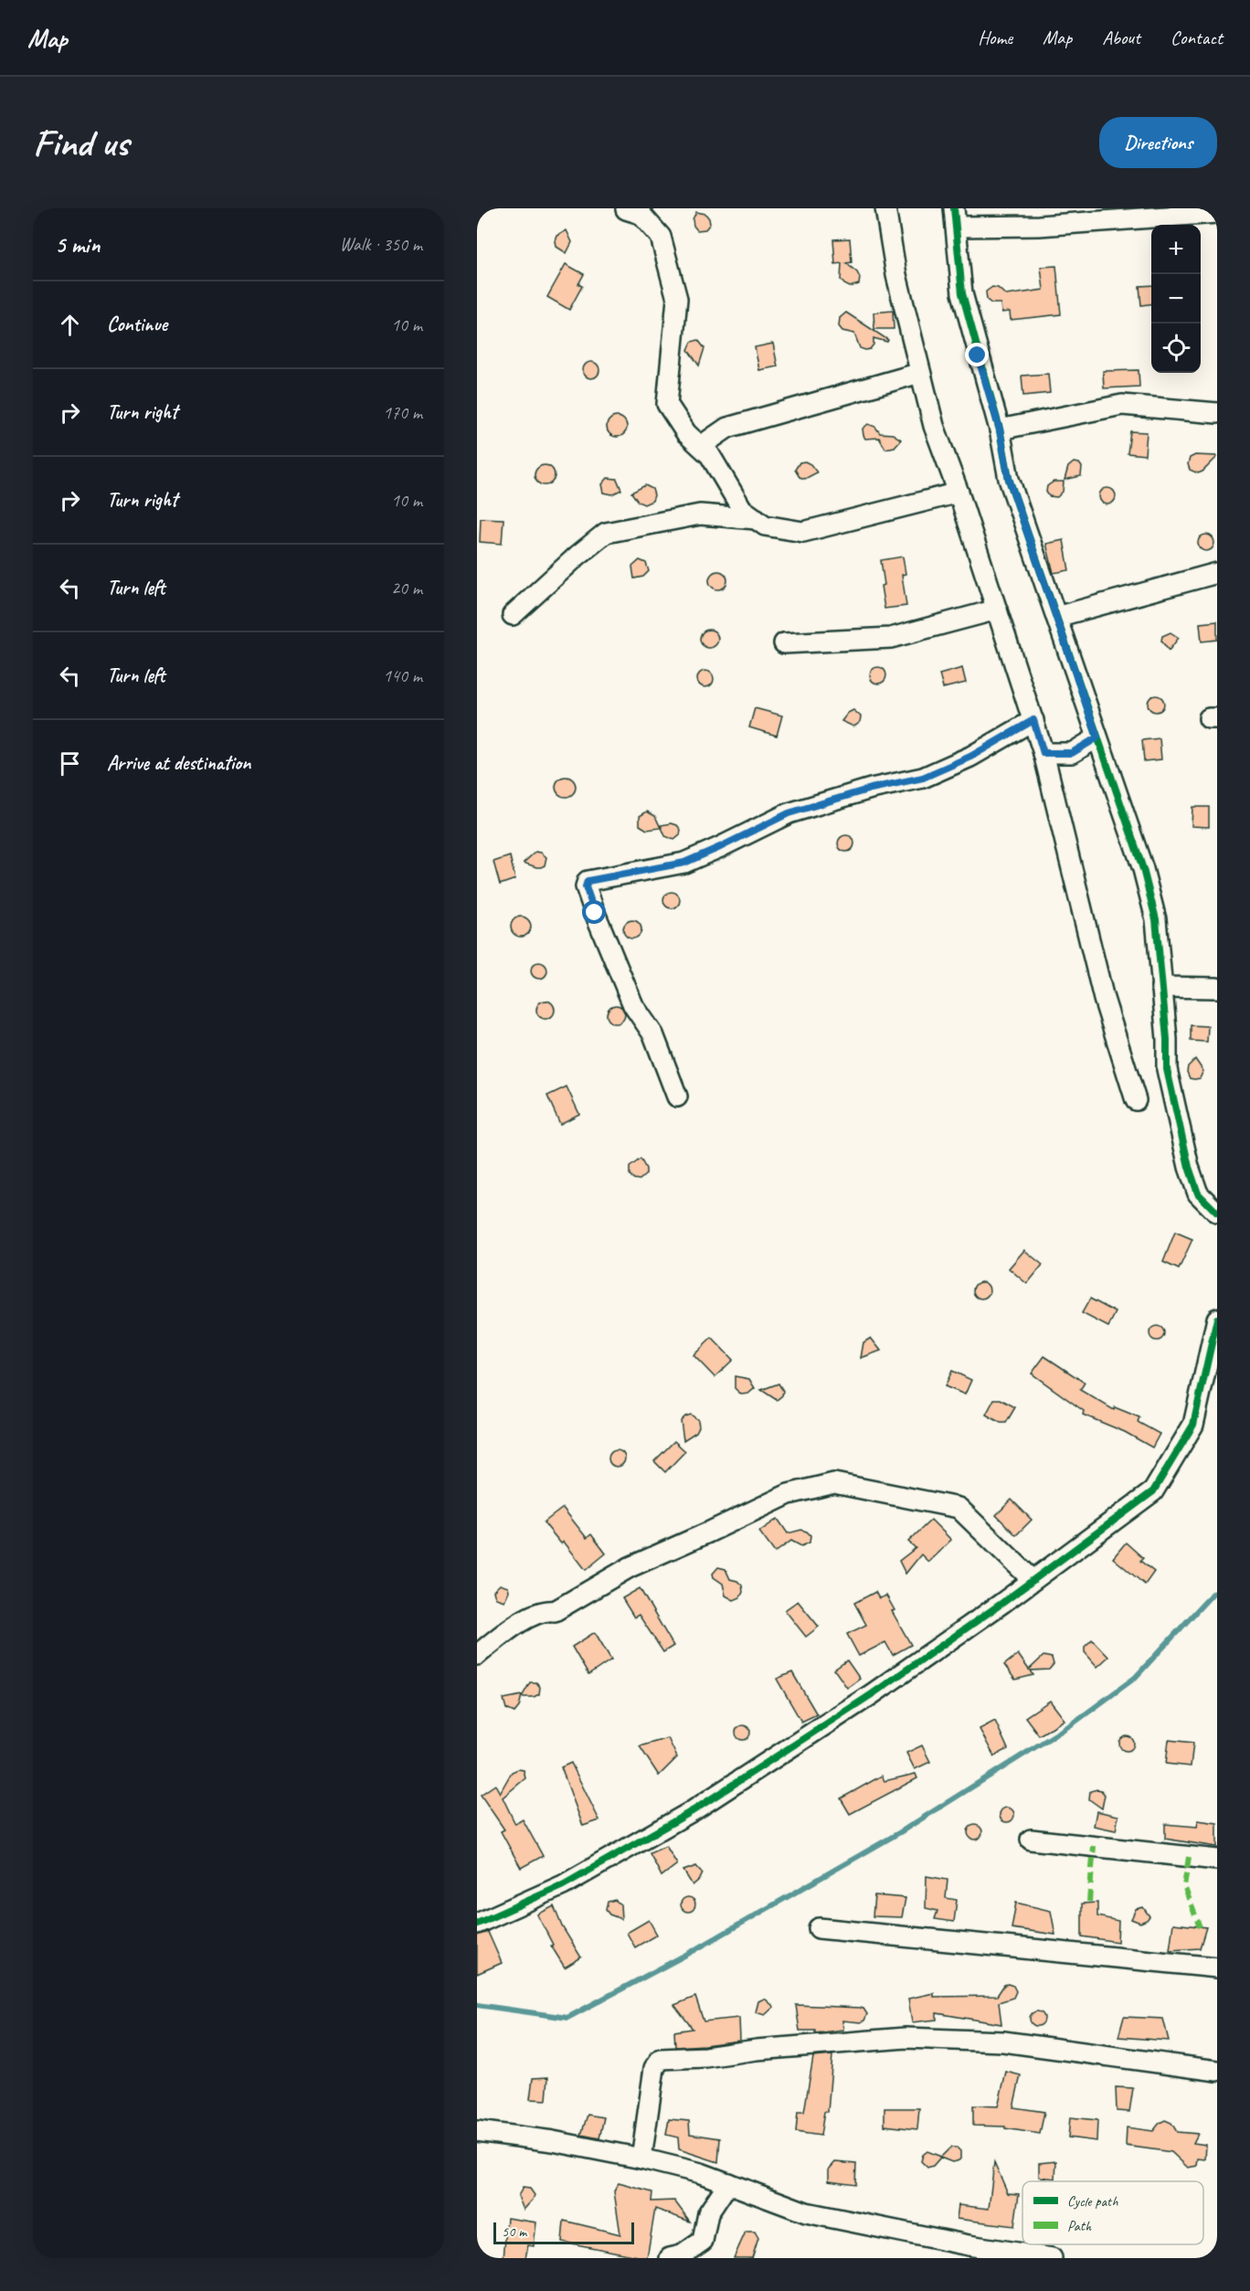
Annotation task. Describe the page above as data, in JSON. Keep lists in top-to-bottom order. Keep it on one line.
{"legend":["Cycle path","Path"],"scale_bar":"50 m","page":{"header":"Map","nav":["Home","Map","About","Contact"],"buttons":"Directions","title":"Find us","heading":["5 min","Walk · 350 m"],"map_buttons":["+","−"],"list":[["Continue","10 m"],["Turn right","170 m"],["Turn right","10 m"],["Turn left","20 m"],["Turn left","140 m"],"Arrive at destination"],"scale":"50 m"}}
